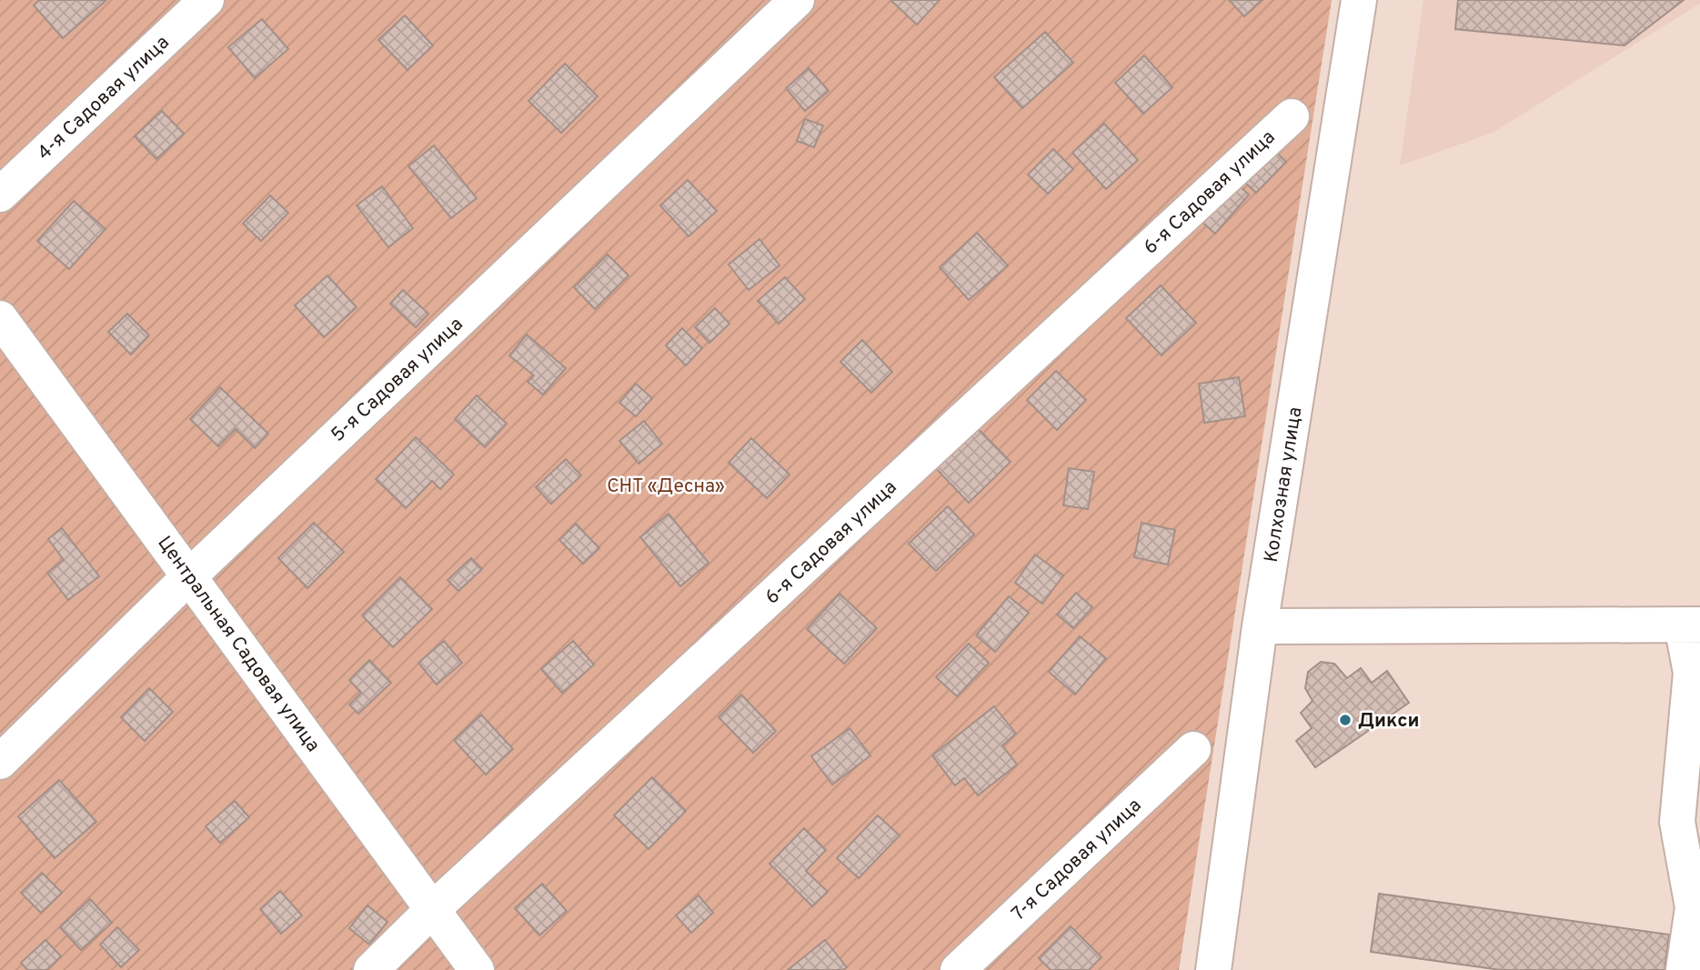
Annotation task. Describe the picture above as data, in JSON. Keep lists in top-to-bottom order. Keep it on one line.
{"streets":{"street":["4-я Садовая улица","6-я Садовая улица","5-я Садовая улица","Колхозная улица","Центральная Садовая улица","7-я Садовая улица"]},"crossings":[["6-я Садовая улица","Центральная Садовая улица"],["5-я Садовая улица","Центральная Садовая улица"]],"parks":["СНТ «Десна»"],"places":["Дикси"]}
